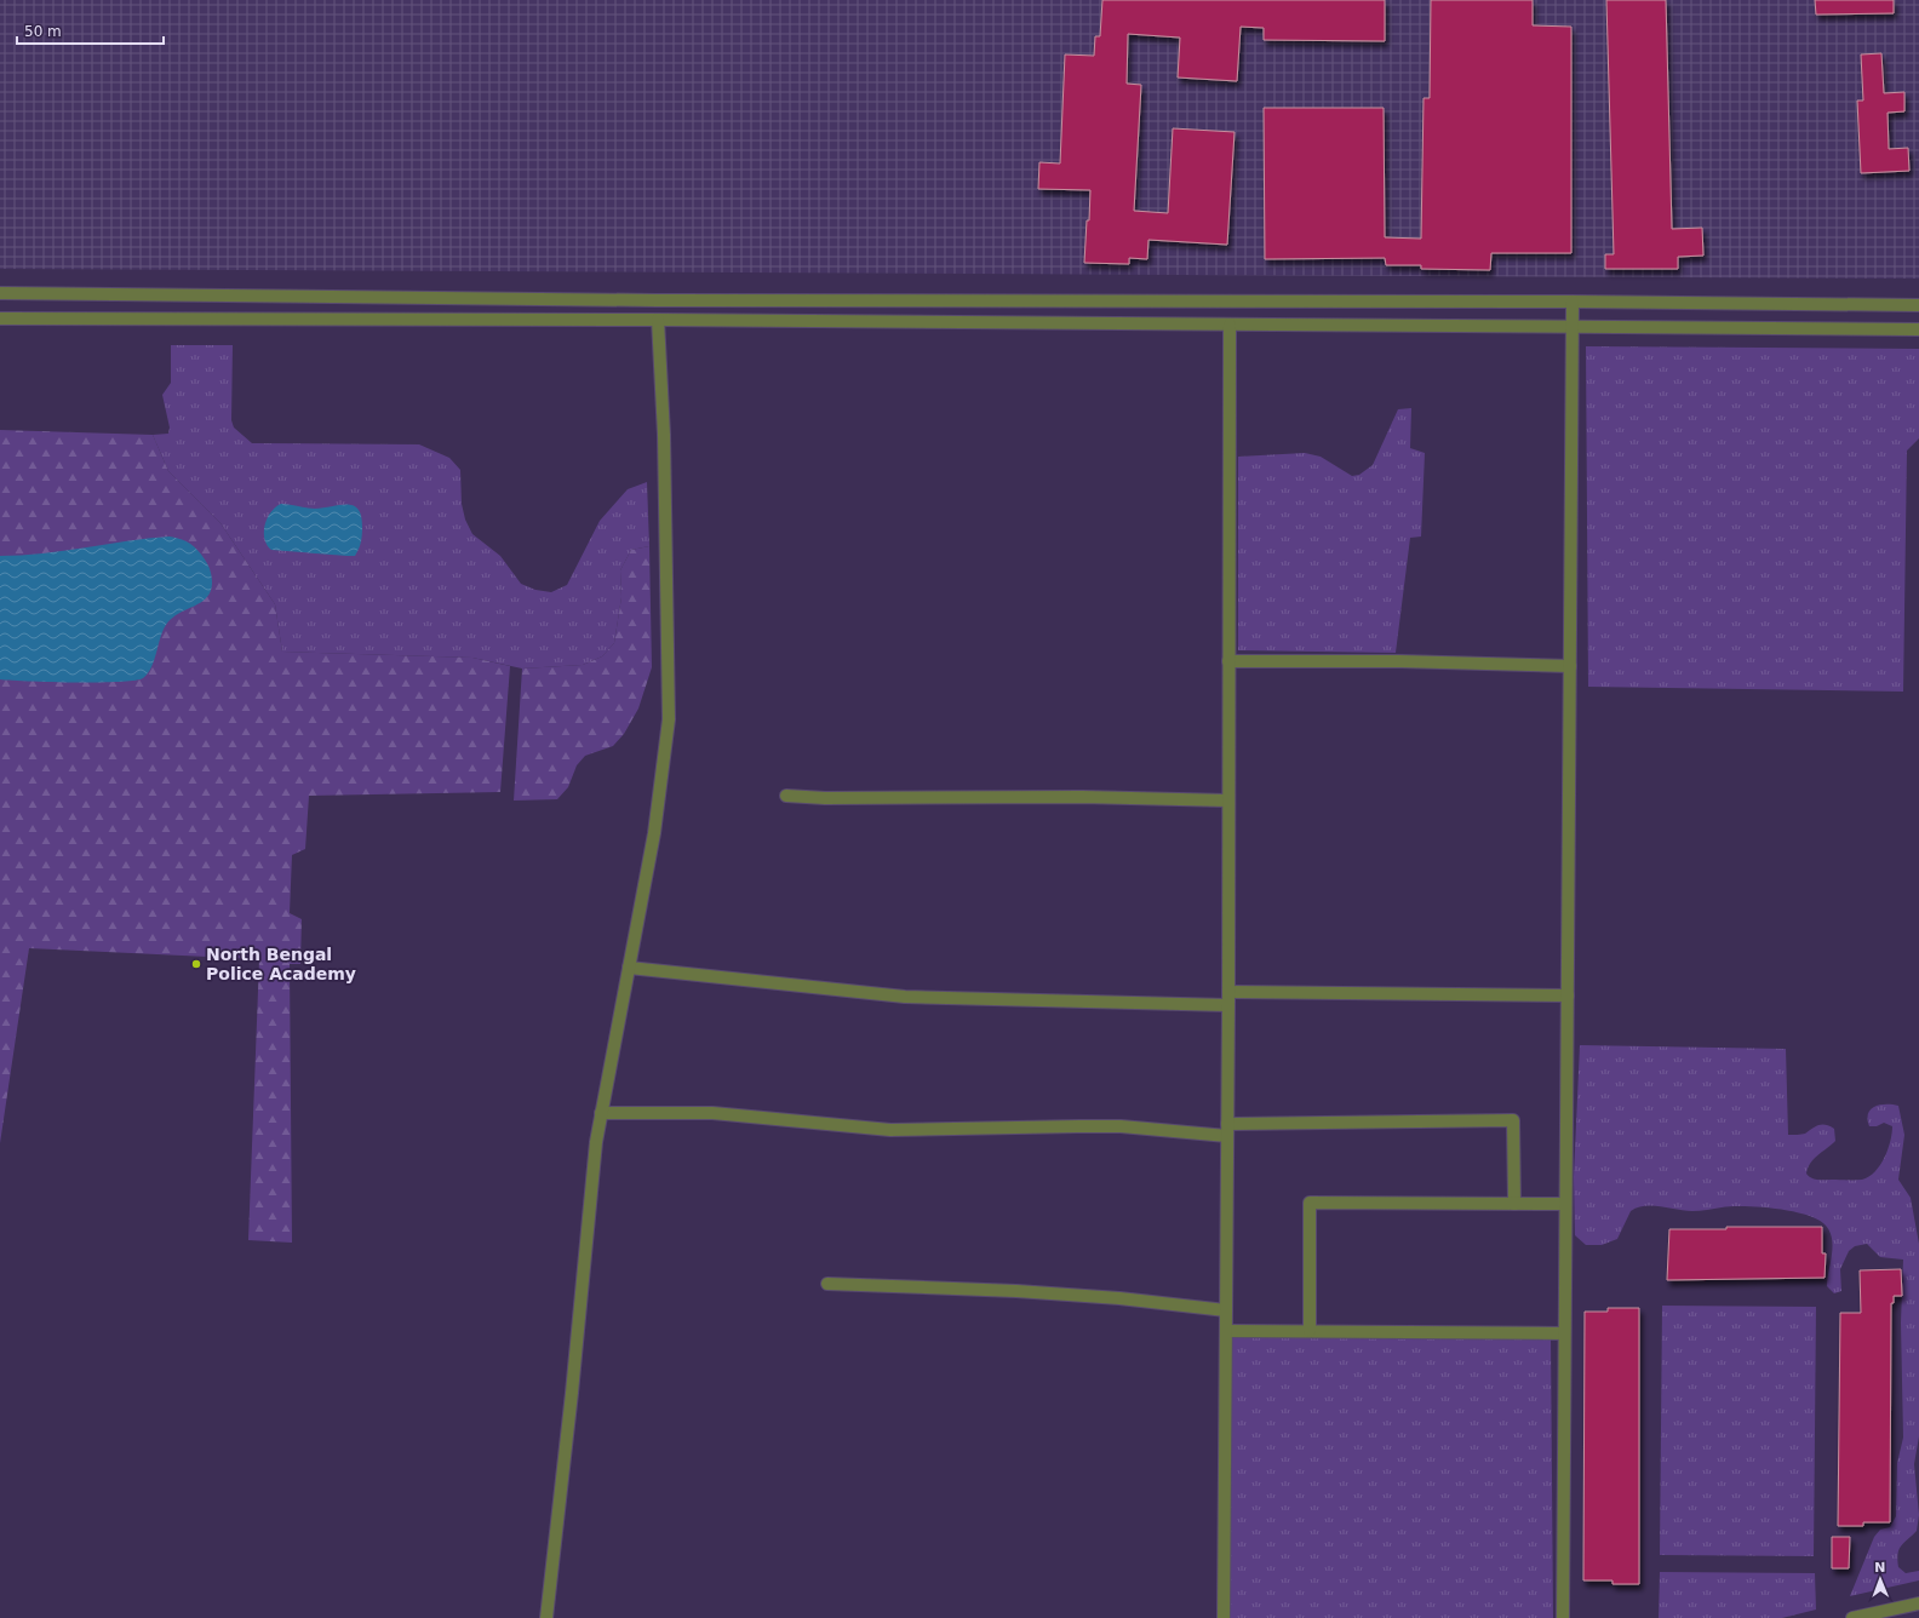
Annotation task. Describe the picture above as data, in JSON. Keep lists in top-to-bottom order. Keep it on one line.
{"places":["North Bengal Police Academy"],"scale_bar":"50 m","north":"top"}
